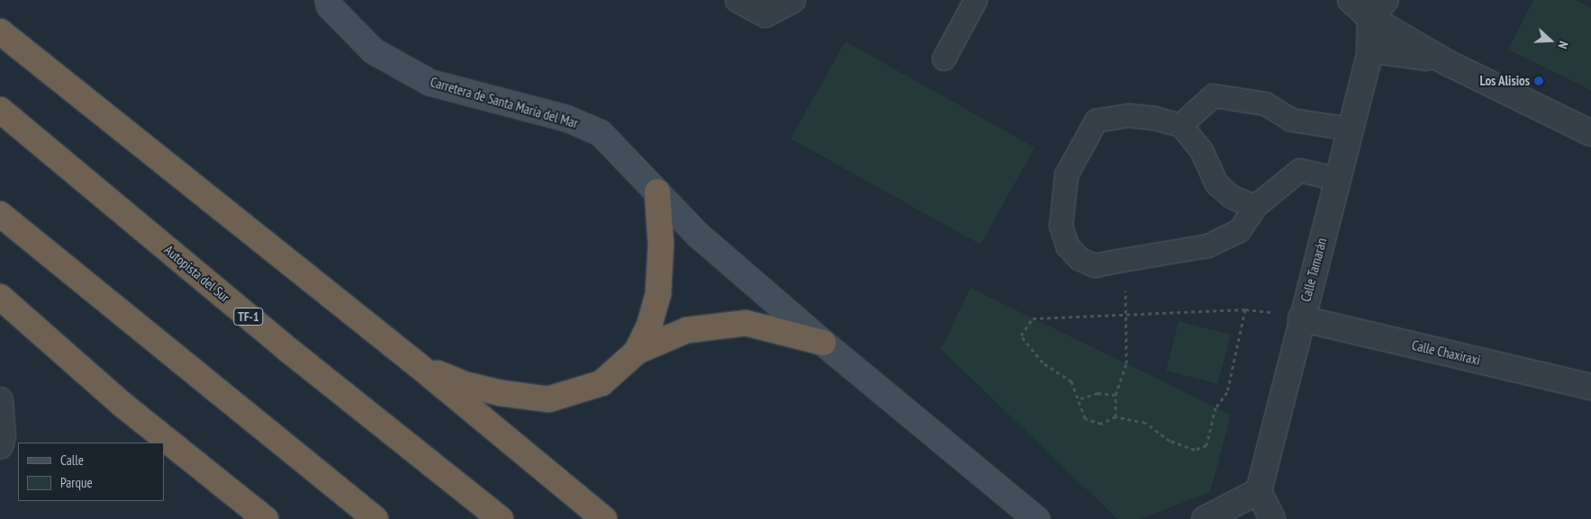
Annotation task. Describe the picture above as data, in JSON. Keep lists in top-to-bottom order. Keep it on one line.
{"streets":{"highway":["Autopista del Sur","TF-1"],"main road":["Carretera de Santa María del Mar"],"street":["Calle Tamarán","Calle Chaxiraxi"]},"crossings":[["Calle Tamarán","Calle Chaxiraxi"]],"places":["Los Alisios"],"legend":["Calle","Parque"],"north":"right"}
